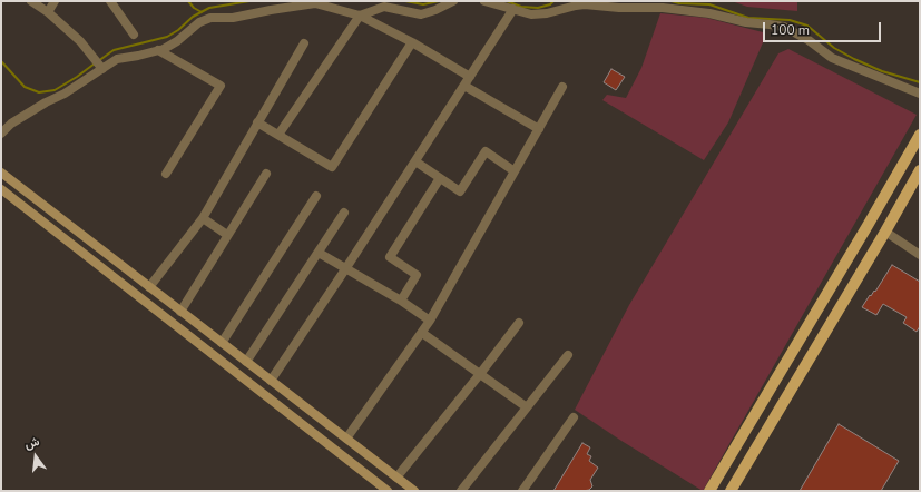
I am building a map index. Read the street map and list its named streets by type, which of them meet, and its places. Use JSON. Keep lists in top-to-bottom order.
{
  "scale_bar": "100 m",
  "north": "top"
}
